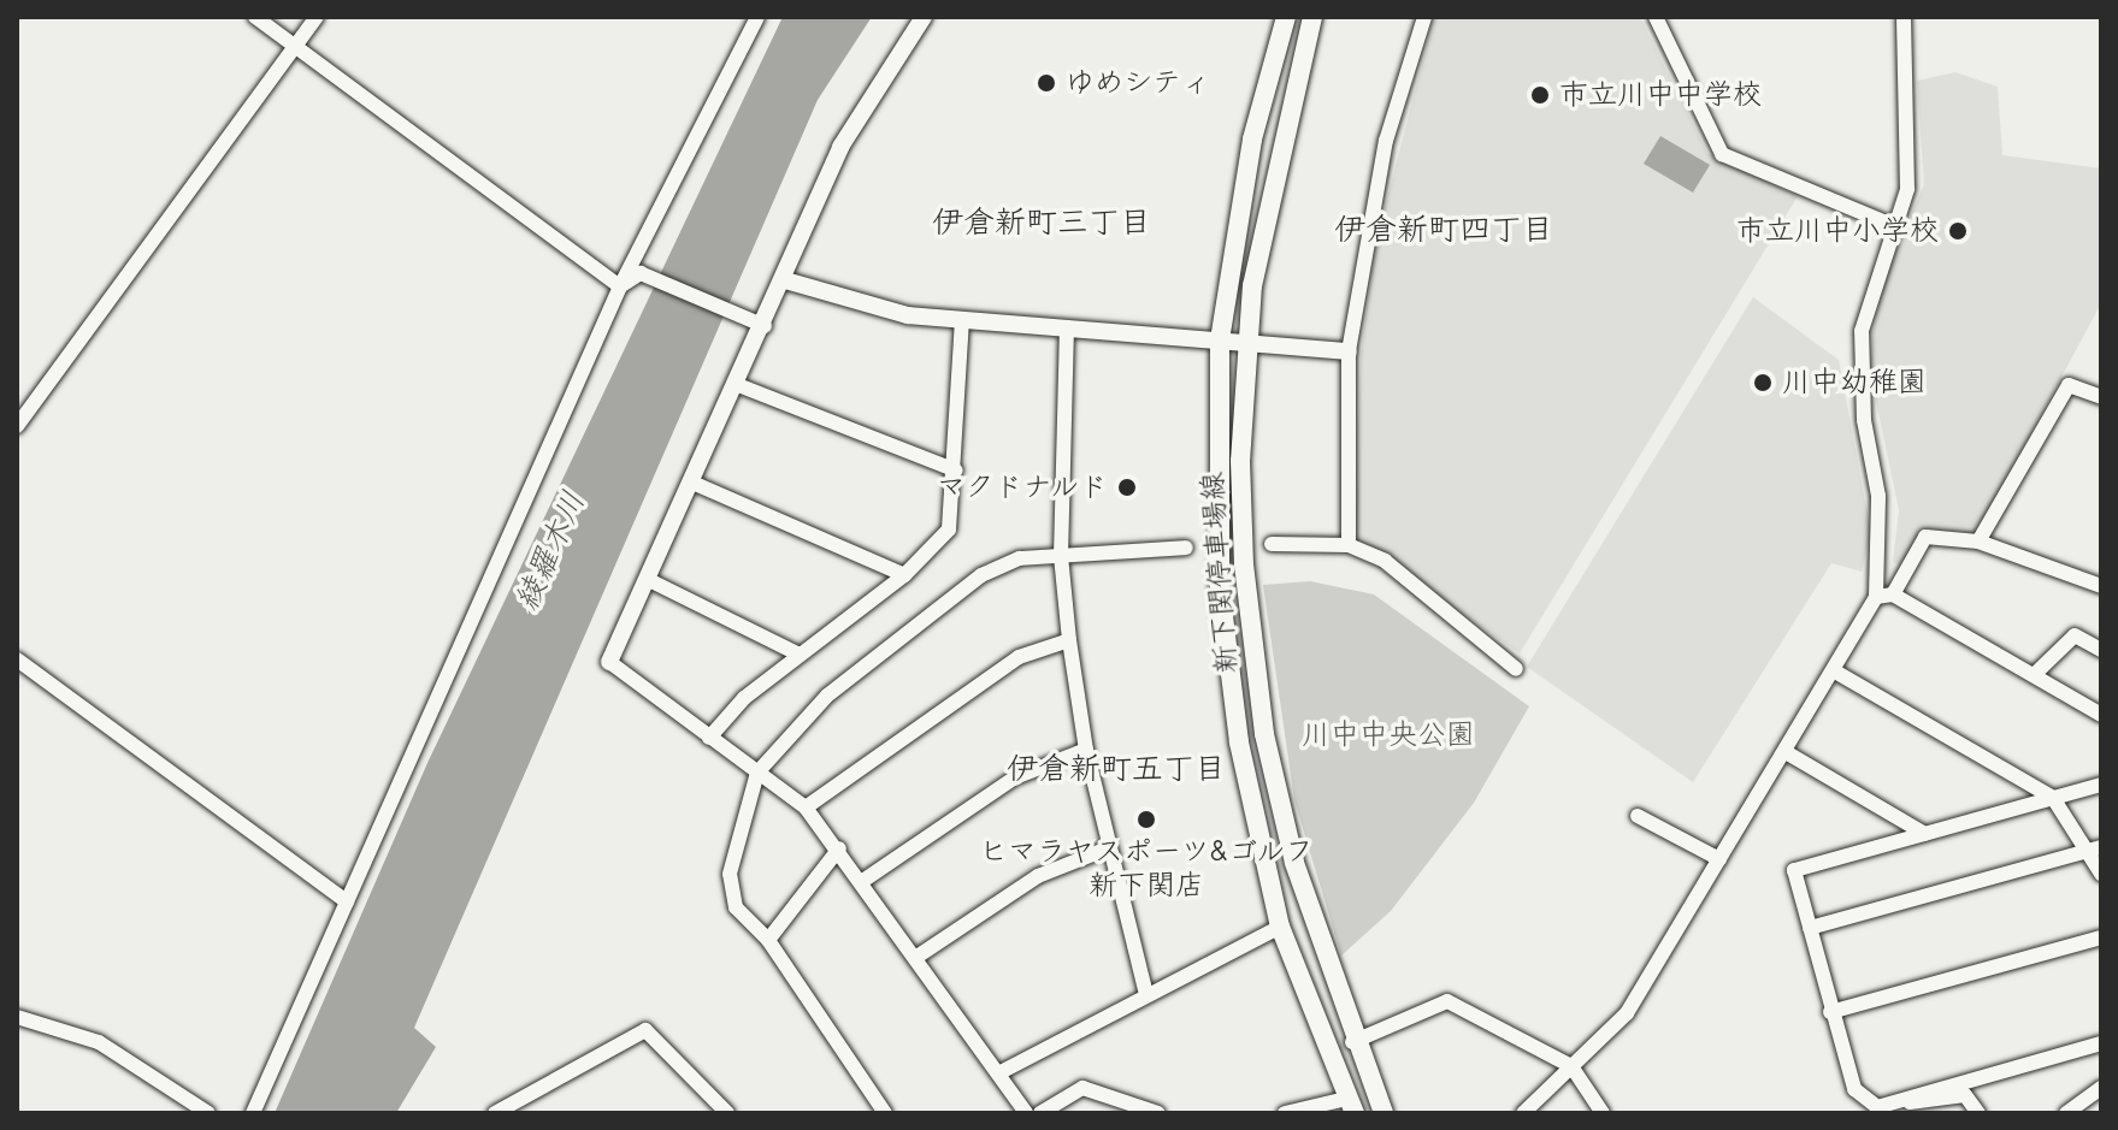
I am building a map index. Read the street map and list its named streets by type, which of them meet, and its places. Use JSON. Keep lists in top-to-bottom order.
{
  "streets": {
    "main road": ["新下関停車場線"]
  },
  "districts": ["伊倉新町三丁目", "伊倉新町四丁目", "伊倉新町五丁目"],
  "water": ["綾羅木川"],
  "parks": ["川中中央公園"],
  "places": [
    "ゆめシティ",
    "市立川中中学校",
    "市立川中小学校",
    "川中幼稚園",
    "マクドナルド",
    "ヒマラヤスポーツ&ゴルフ 新下関店"
  ]
}
